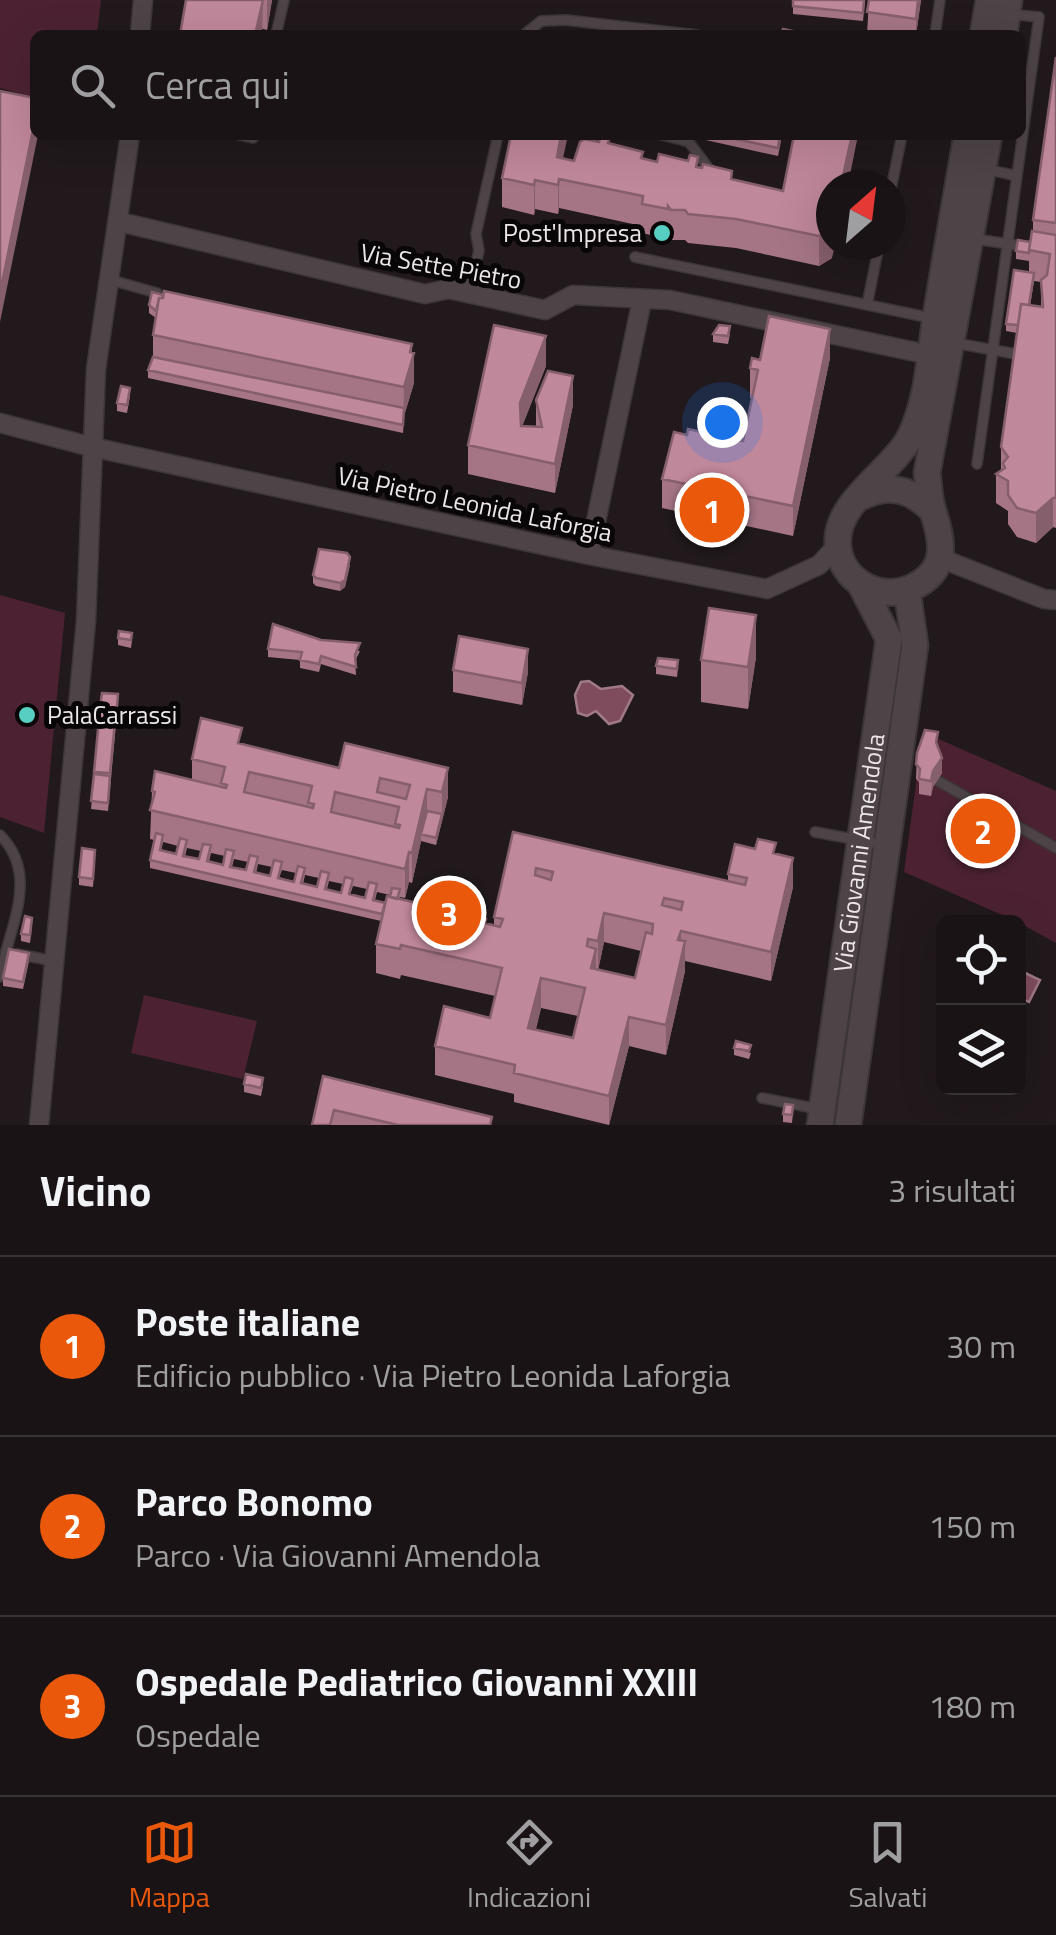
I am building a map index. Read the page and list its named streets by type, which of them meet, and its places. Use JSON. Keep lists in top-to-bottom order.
{
  "streets": {
    "main road": ["Via Giovanni Amendola"],
    "street": ["Via Sette Pietro", "Via Pietro Leonida Laforgia"]
  },
  "crossings": [
    ["Via Pietro Leonida Laforgia", "Via Giovanni Amendola"]
  ],
  "places": ["Post'Impresa", "PalaCarrassi"],
  "north": "top right",
  "page": {
    "search": "Cerca qui",
    "pins": ["1", "2", "3"],
    "heading": ["Vicino", "3 risultati"],
    "list": [
      {
        "mark": "1",
        "name": "Poste italiane",
        "note": "Edificio pubblico · Via Pietro Leonida Laforgia",
        "value": "30 m"
      },
      {
        "mark": "2",
        "name": "Parco Bonomo",
        "note": "Parco · Via Giovanni Amendola",
        "value": "150 m"
      },
      {
        "mark": "3",
        "name": "Ospedale Pediatrico Giovanni XXIII",
        "note": "Ospedale",
        "value": "180 m"
      }
    ],
    "nav": ["Mappa", "Indicazioni", "Salvati"]
  }
}
